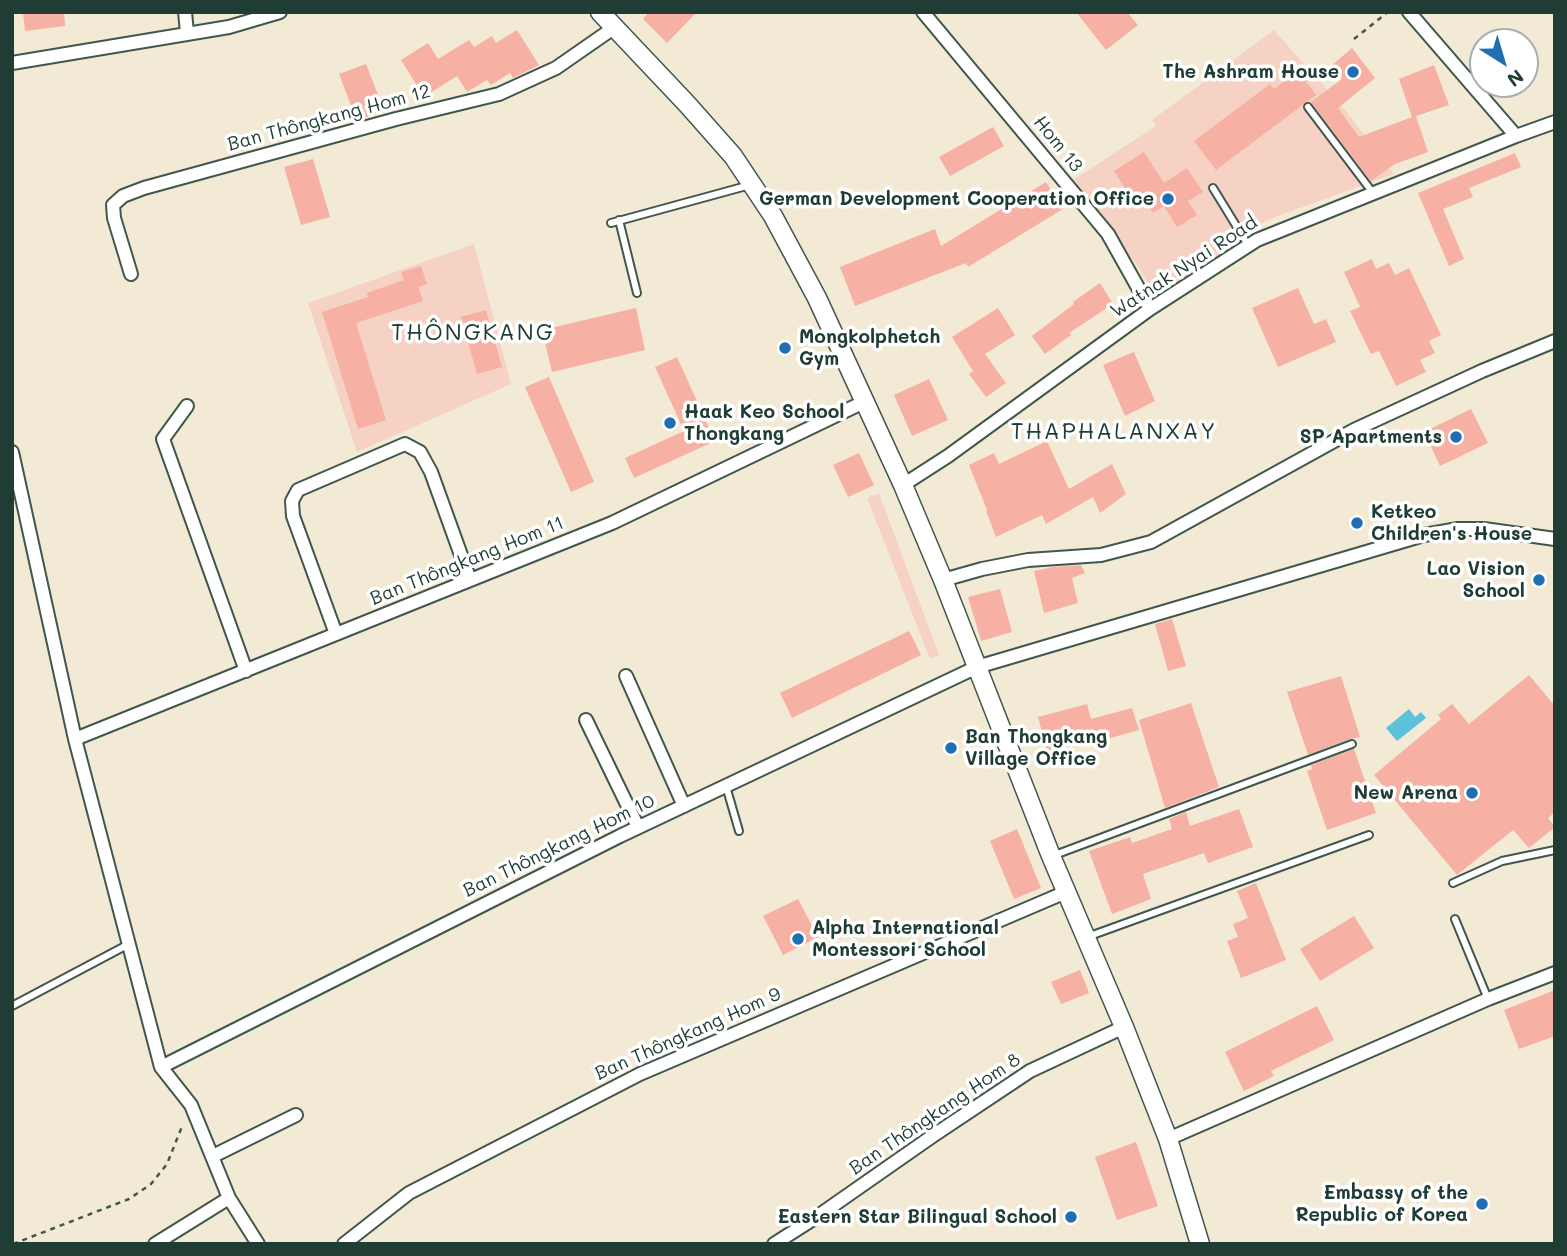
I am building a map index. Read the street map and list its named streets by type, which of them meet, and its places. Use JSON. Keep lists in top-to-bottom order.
{
  "streets": {
    "street": [
      "Ban Thôngkang Hom 12",
      "Hom 13",
      "Watnak Nyai Road",
      "Ban Thôngkang Hom 11",
      "Ban Thôngkang Hom 10",
      "Ban Thôngkang Hom 9",
      "Ban Thôngkang Hom 8"
    ]
  },
  "crossings": [
    ["Hom 13", "Watnak Nyai Road"]
  ],
  "districts": ["THÔNGKANG", "THAPHALANXAY"],
  "places": [
    "The Ashram House",
    "German Development Cooperation Office",
    "Mongkolphetch Gym",
    "Haak Keo School Thongkang",
    "SP Apartments",
    "Ketkeo Children's House",
    "Lao Vision School",
    "Ban Thongkang Village Office",
    "New Arena",
    "Alpha International Montessori School",
    "Embassy of the Republic of Korea",
    "Eastern Star Bilingual School"
  ],
  "north": "bottom right"
}
